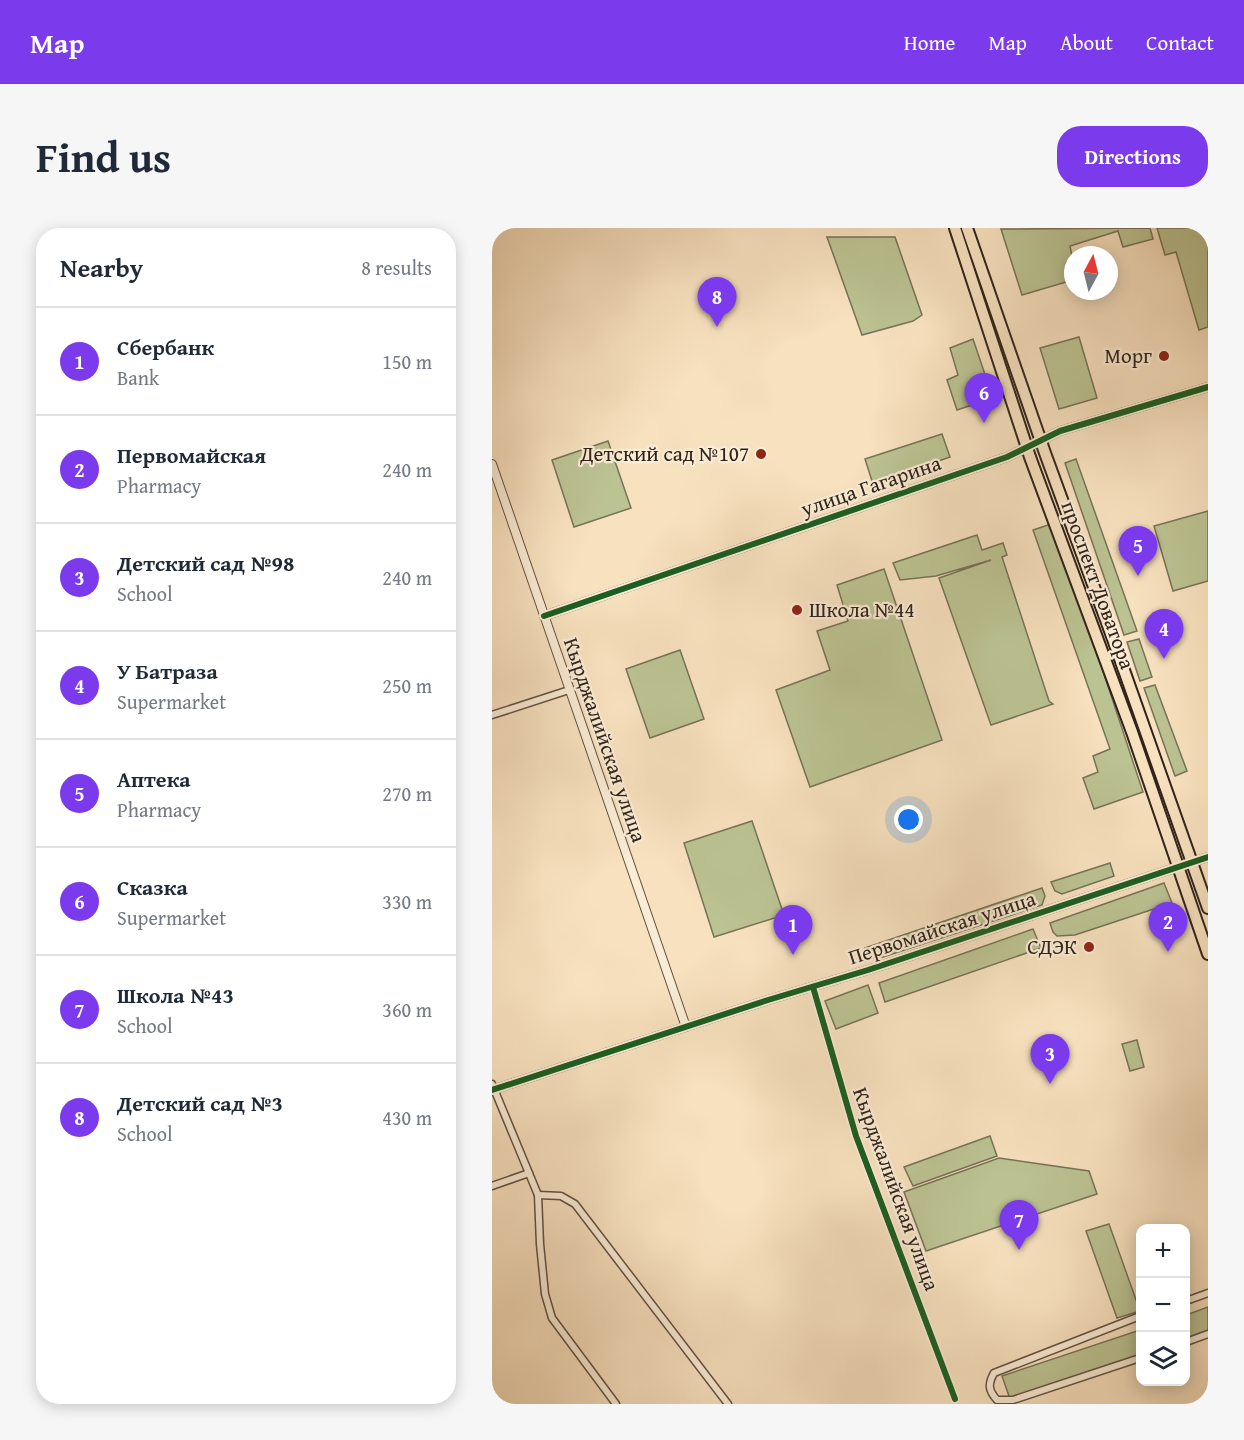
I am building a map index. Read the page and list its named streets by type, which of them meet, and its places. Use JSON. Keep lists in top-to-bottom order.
{
  "streets": {
    "main road": ["проспект Доватора"],
    "street": ["улица Гагарина", "Кырджалийская улица", "Первомайская улица"]
  },
  "crossings": [
    ["улица Гагарина", "проспект Доватора"],
    ["улица Гагарина", "Кырджалийская улица"],
    ["проспект Доватора", "Первомайская улица"],
    ["Кырджалийская улица", "Первомайская улица"]
  ],
  "places": [
    "Морг",
    "Детский сад №107",
    "Школа №44",
    "СДЭК"
  ],
  "north": "top",
  "page": {
    "header": "Map",
    "nav": [
      "Home",
      "Map",
      "About",
      "Contact"
    ],
    "title": "Find us",
    "buttons": "Directions",
    "heading": ["Nearby", "8 results"],
    "pins": [
      "8",
      "6",
      "5",
      "4",
      "2",
      "1",
      "3",
      "7"
    ],
    "list": [
      {
        "mark": "1",
        "name": "Сбербанк",
        "note": "Bank",
        "value": "150 m"
      },
      {
        "mark": "2",
        "name": "Первомайская",
        "note": "Pharmacy",
        "value": "240 m"
      },
      {
        "mark": "3",
        "name": "Детский сад №98",
        "note": "School",
        "value": "240 m"
      },
      {
        "mark": "4",
        "name": "У Батраза",
        "note": "Supermarket",
        "value": "250 m"
      },
      {
        "mark": "5",
        "name": "Аптека",
        "note": "Pharmacy",
        "value": "270 m"
      },
      {
        "mark": "6",
        "name": "Сказка",
        "note": "Supermarket",
        "value": "330 m"
      },
      {
        "mark": "7",
        "name": "Школа №43",
        "note": "School",
        "value": "360 m"
      },
      {
        "mark": "8",
        "name": "Детский сад №3",
        "note": "School",
        "value": "430 m"
      }
    ],
    "map_buttons": ["+", "−"]
  }
}
